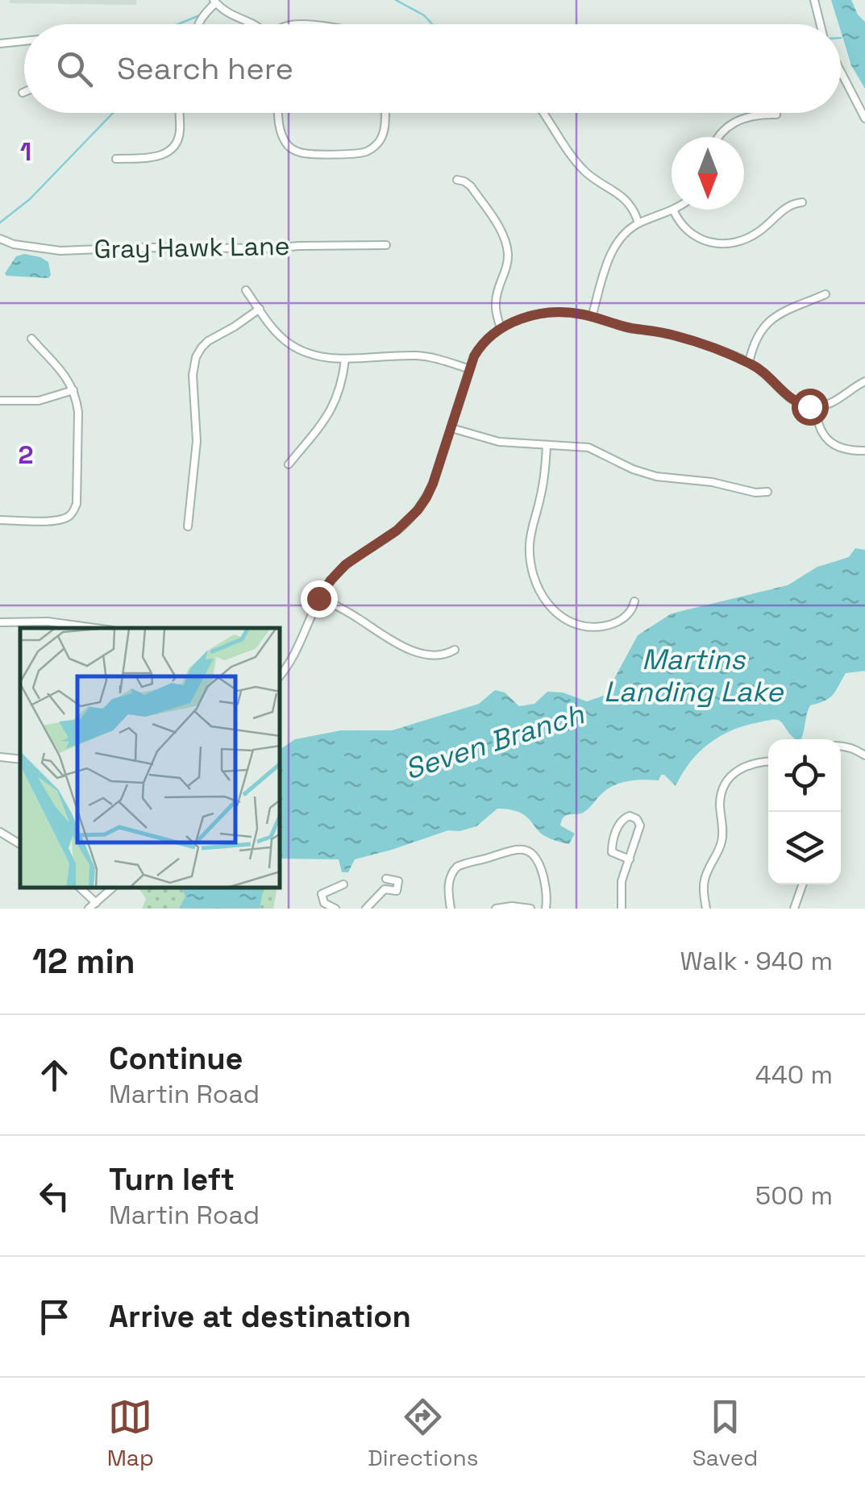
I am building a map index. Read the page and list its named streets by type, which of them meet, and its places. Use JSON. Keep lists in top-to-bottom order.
{
  "streets": {
    "street": ["Gray Hawk Lane"]
  },
  "water": ["Martins Landing Lake", "Seven Branch"],
  "north": "bottom",
  "page": {
    "search": "Search here",
    "heading": ["12 min", "Walk · 940 m"],
    "list": [
      ["Continue", "Martin Road", "440 m"],
      ["Turn left", "Martin Road", "500 m"],
      "Arrive at destination"
    ],
    "nav": ["Map", "Directions", "Saved"]
  },
  "grid": {
    "rows": ["1", "2"]
  }
}
